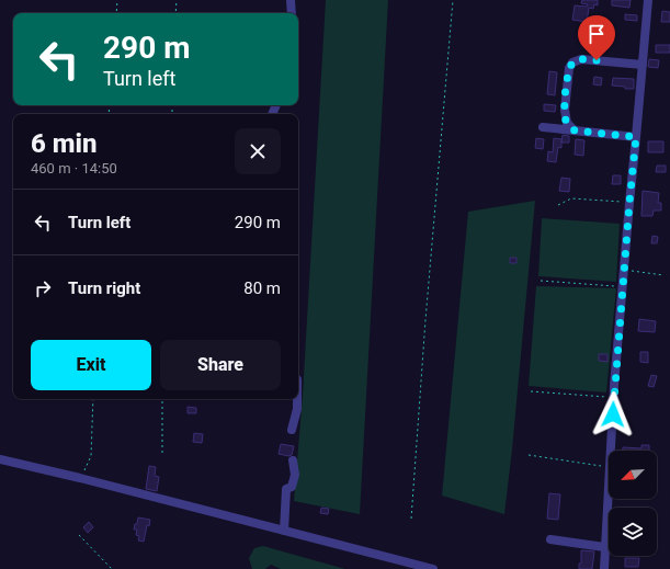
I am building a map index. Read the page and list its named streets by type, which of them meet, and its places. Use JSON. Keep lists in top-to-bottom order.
{
  "north": "bottom left",
  "page": {
    "turn": ["290 m", "Turn left"],
    "heading": ["6 min", "460 m · 14:50"],
    "list": [
      {
        "name": "Turn left",
        "value": "290 m"
      },
      {
        "name": "Turn right",
        "value": "80 m"
      }
    ],
    "buttons": ["Exit", "Share"]
  }
}
